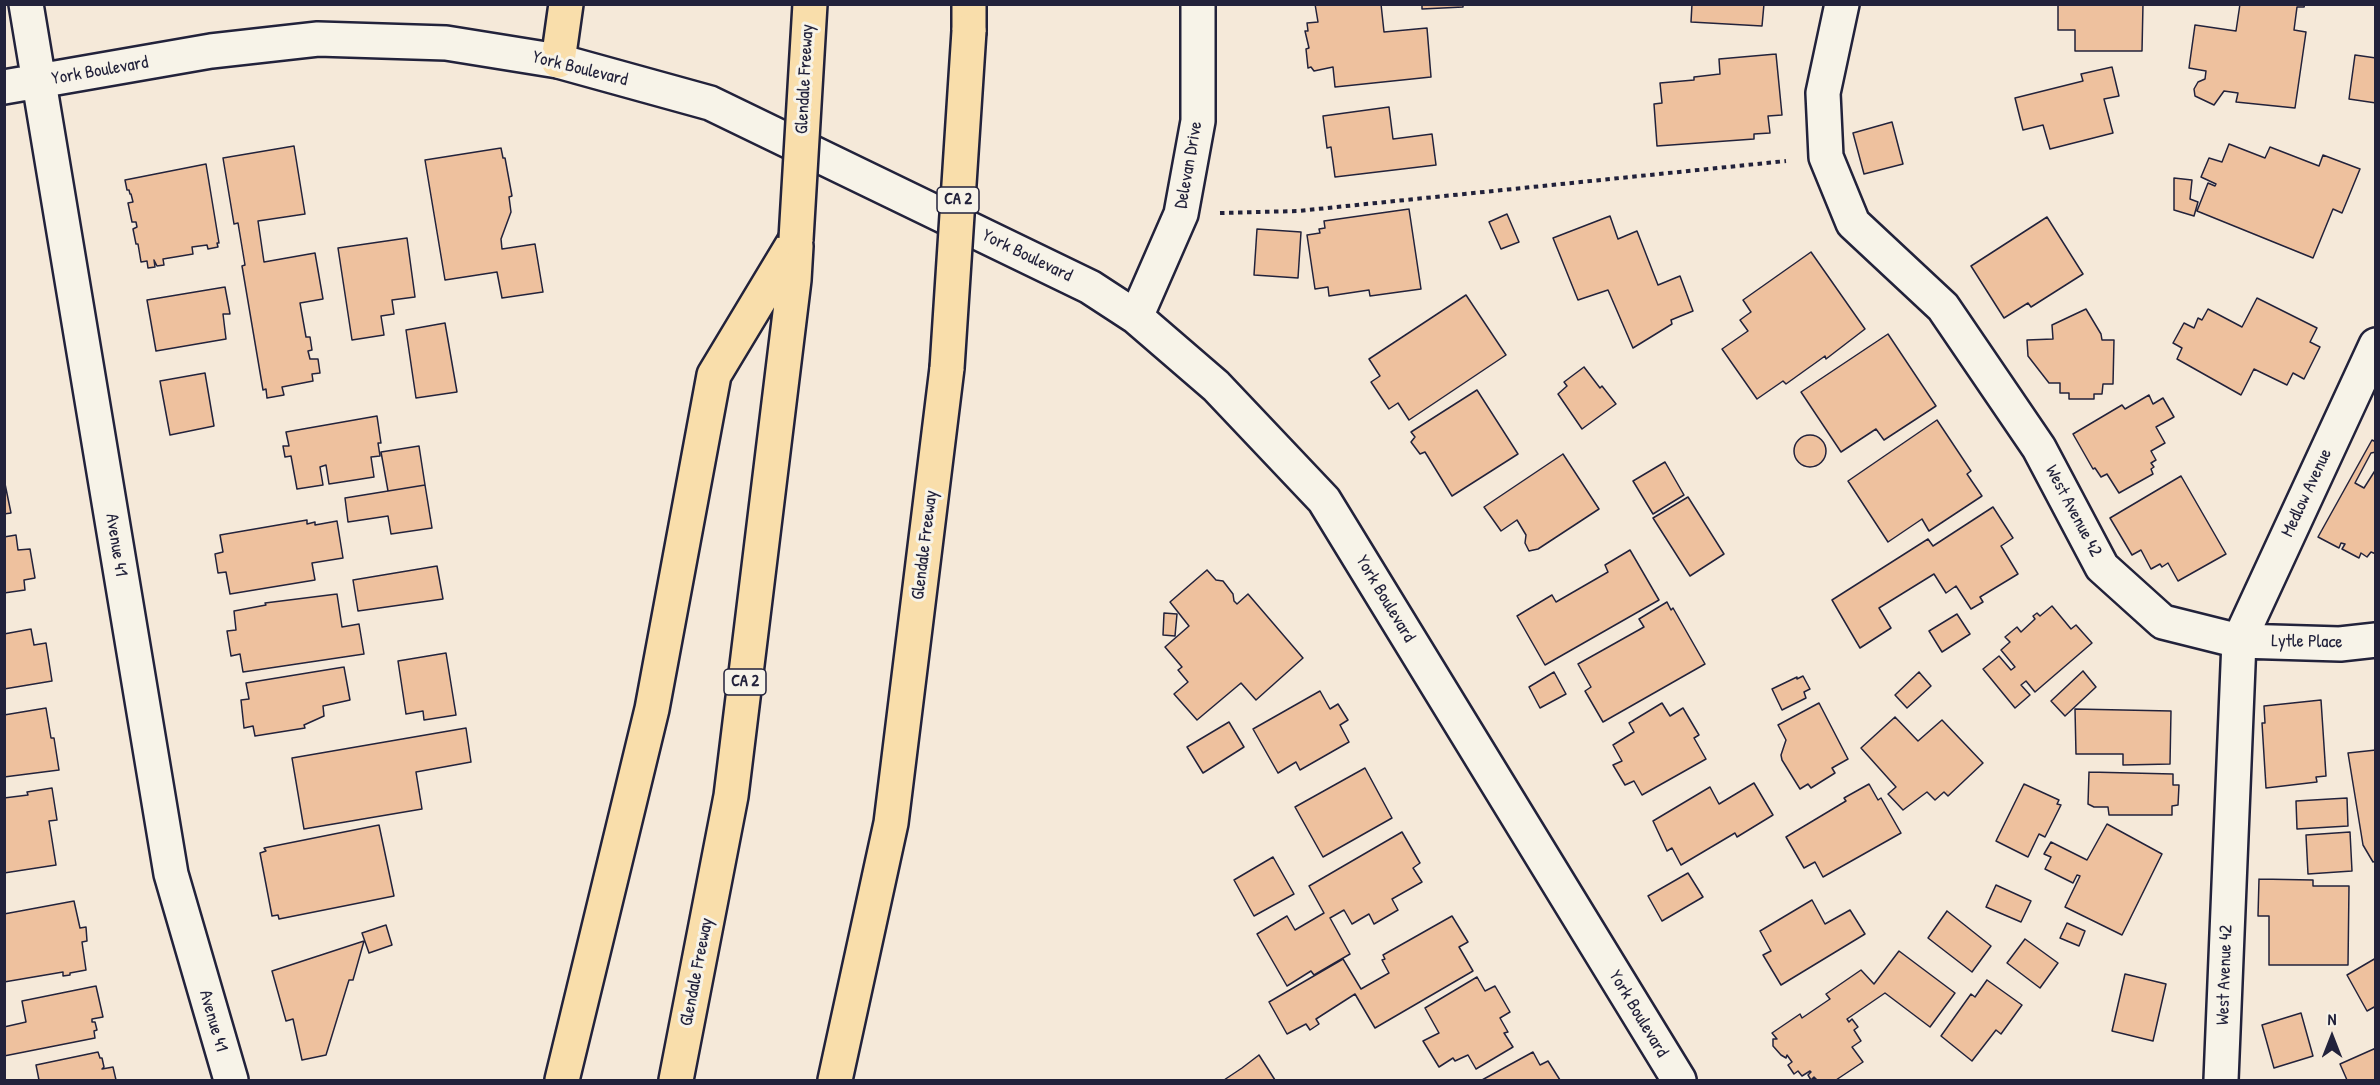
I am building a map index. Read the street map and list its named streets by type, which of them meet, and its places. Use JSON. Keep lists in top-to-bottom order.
{
  "streets": {
    "highway": ["Glendale Freeway", "CA 2"],
    "street": [
      "York Boulevard",
      "Delevan Drive",
      "Medlow Avenue",
      "West Avenue 42",
      "Avenue 41",
      "Lytle Place"
    ]
  },
  "crossings": [
    ["York Boulevard", "Delevan Drive"],
    ["York Boulevard", "Avenue 41"],
    ["Medlow Avenue", "West Avenue 42"],
    ["Medlow Avenue", "Lytle Place"],
    ["West Avenue 42", "Lytle Place"]
  ],
  "north": "top"
}
